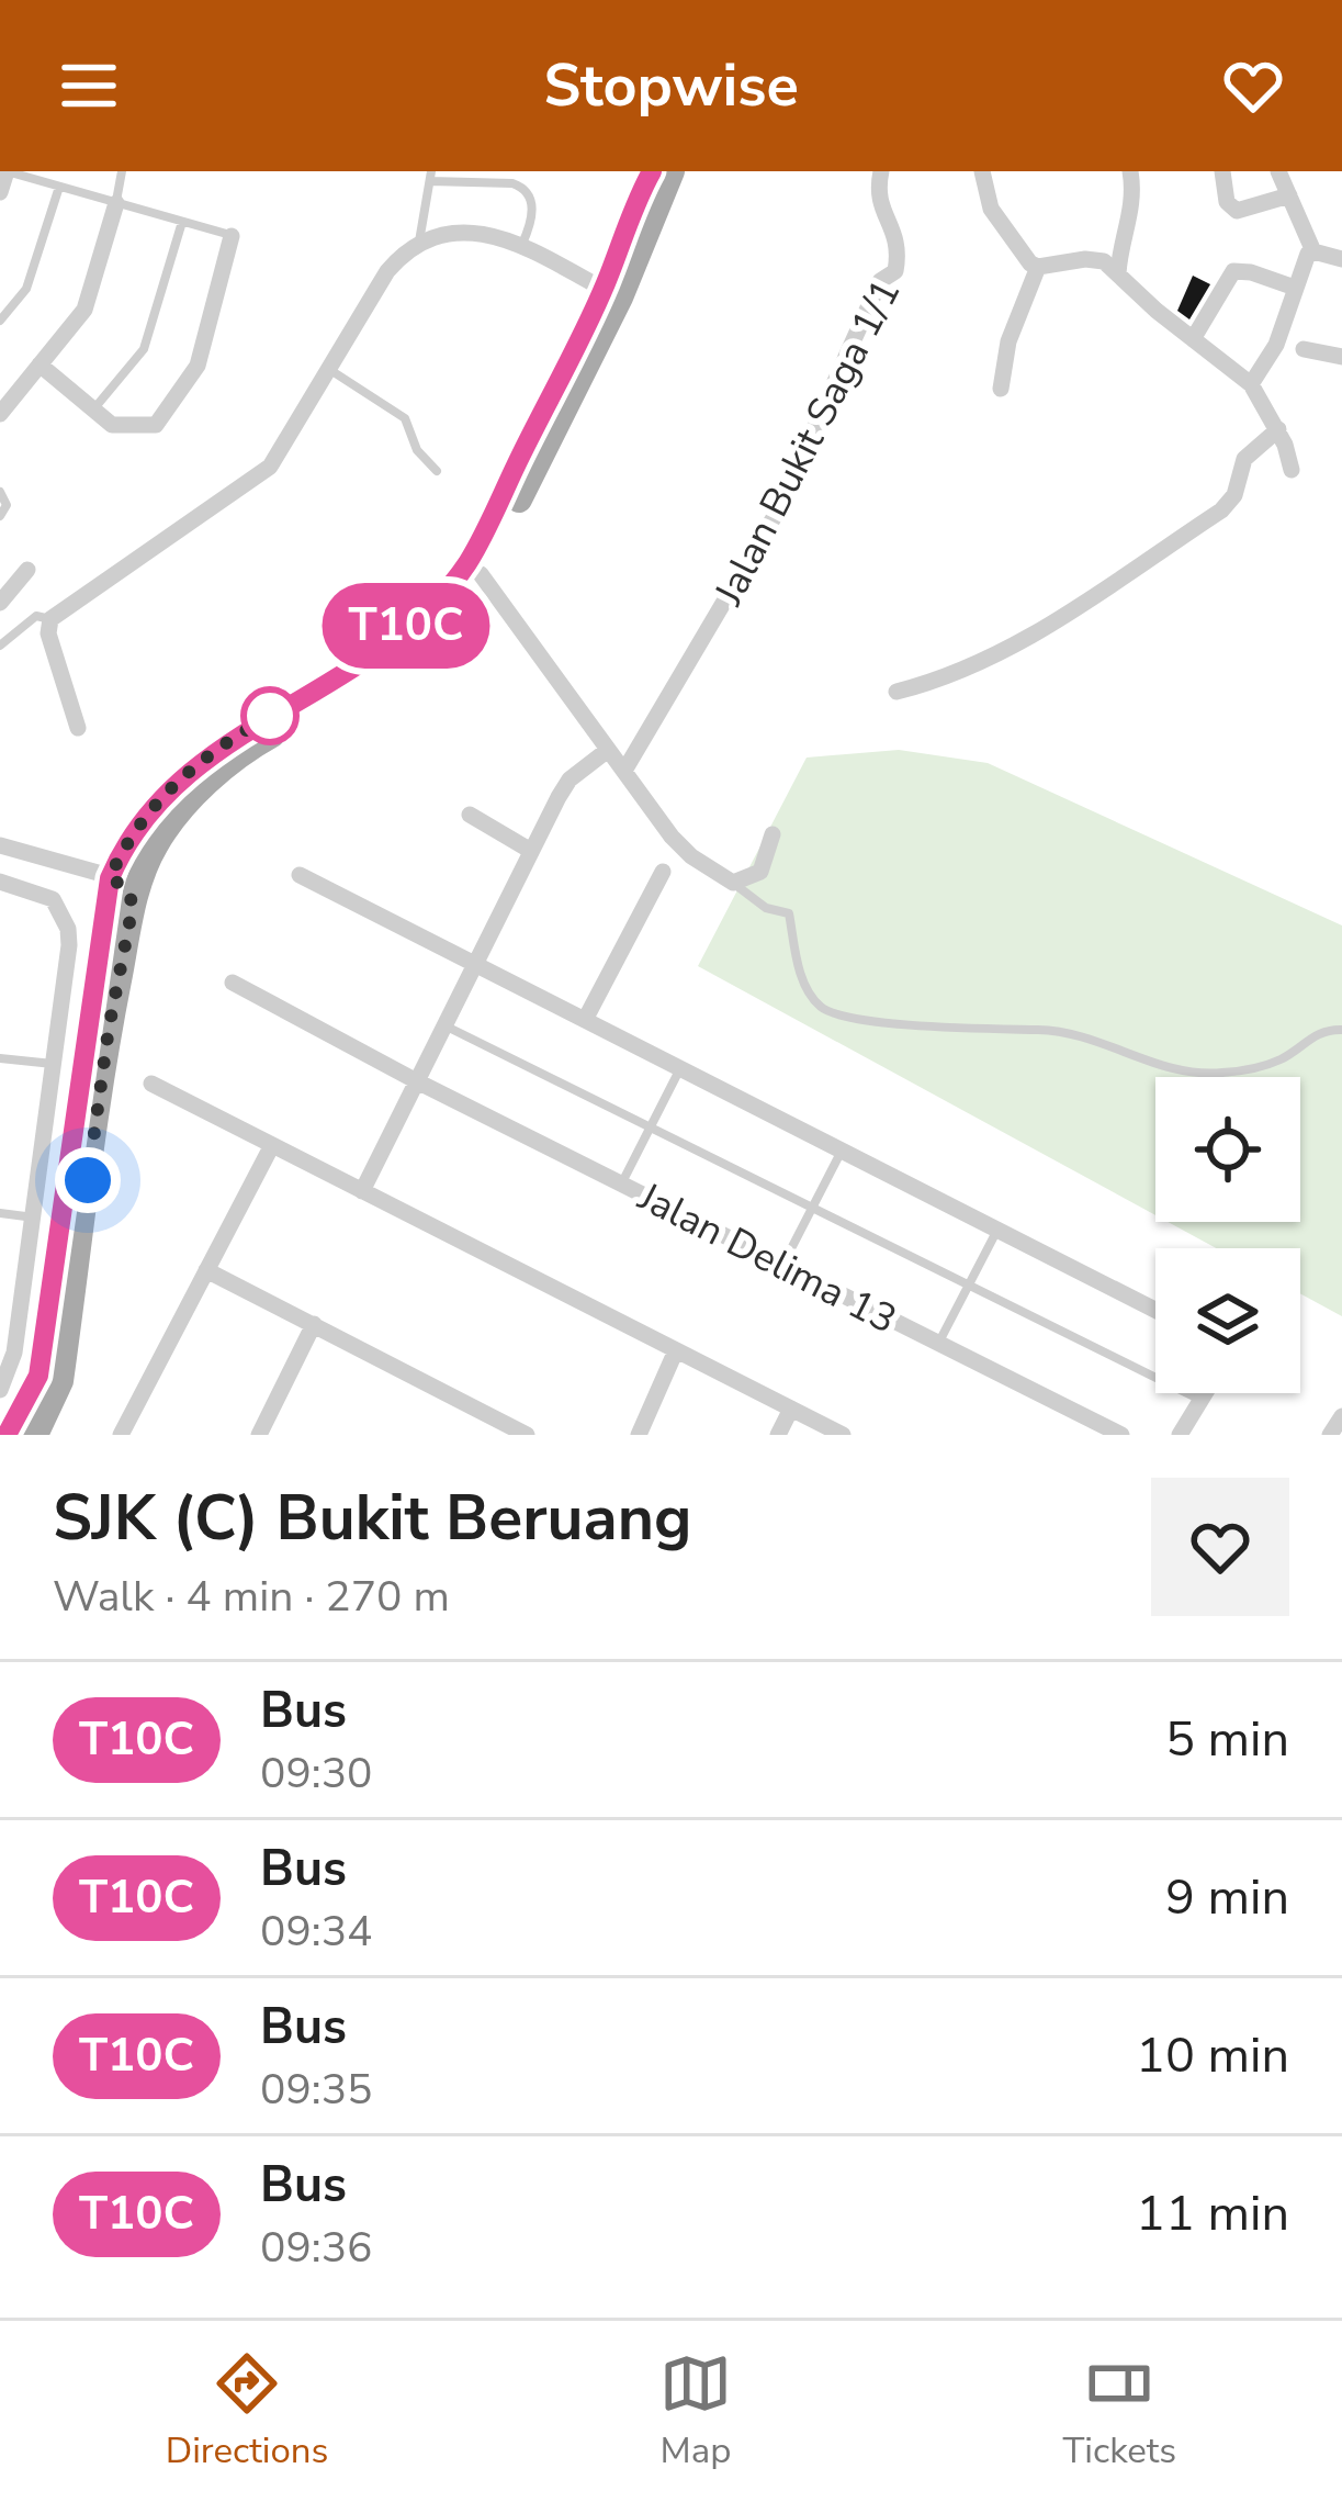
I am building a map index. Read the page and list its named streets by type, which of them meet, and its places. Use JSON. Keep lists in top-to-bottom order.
{
  "streets": {
    "street": ["Jalan Bukit Saga 1/1", "Jalan Delima 13"]
  },
  "lines": ["bus line T10C"],
  "page": {
    "header": "Stopwise",
    "on_map": "T10C",
    "heading": ["SJK (C) Bukit Beruang", "Walk · 4 min · 270 m"],
    "list": [
      {
        "mark": "T10C",
        "name": "Bus",
        "note": "09:30",
        "value": "5 min"
      },
      {
        "mark": "T10C",
        "name": "Bus",
        "note": "09:34",
        "value": "9 min"
      },
      {
        "mark": "T10C",
        "name": "Bus",
        "note": "09:35",
        "value": "10 min"
      },
      {
        "mark": "T10C",
        "name": "Bus",
        "note": "09:36",
        "value": "11 min"
      }
    ],
    "tabs": ["Directions", "Map", "Tickets"]
  }
}
